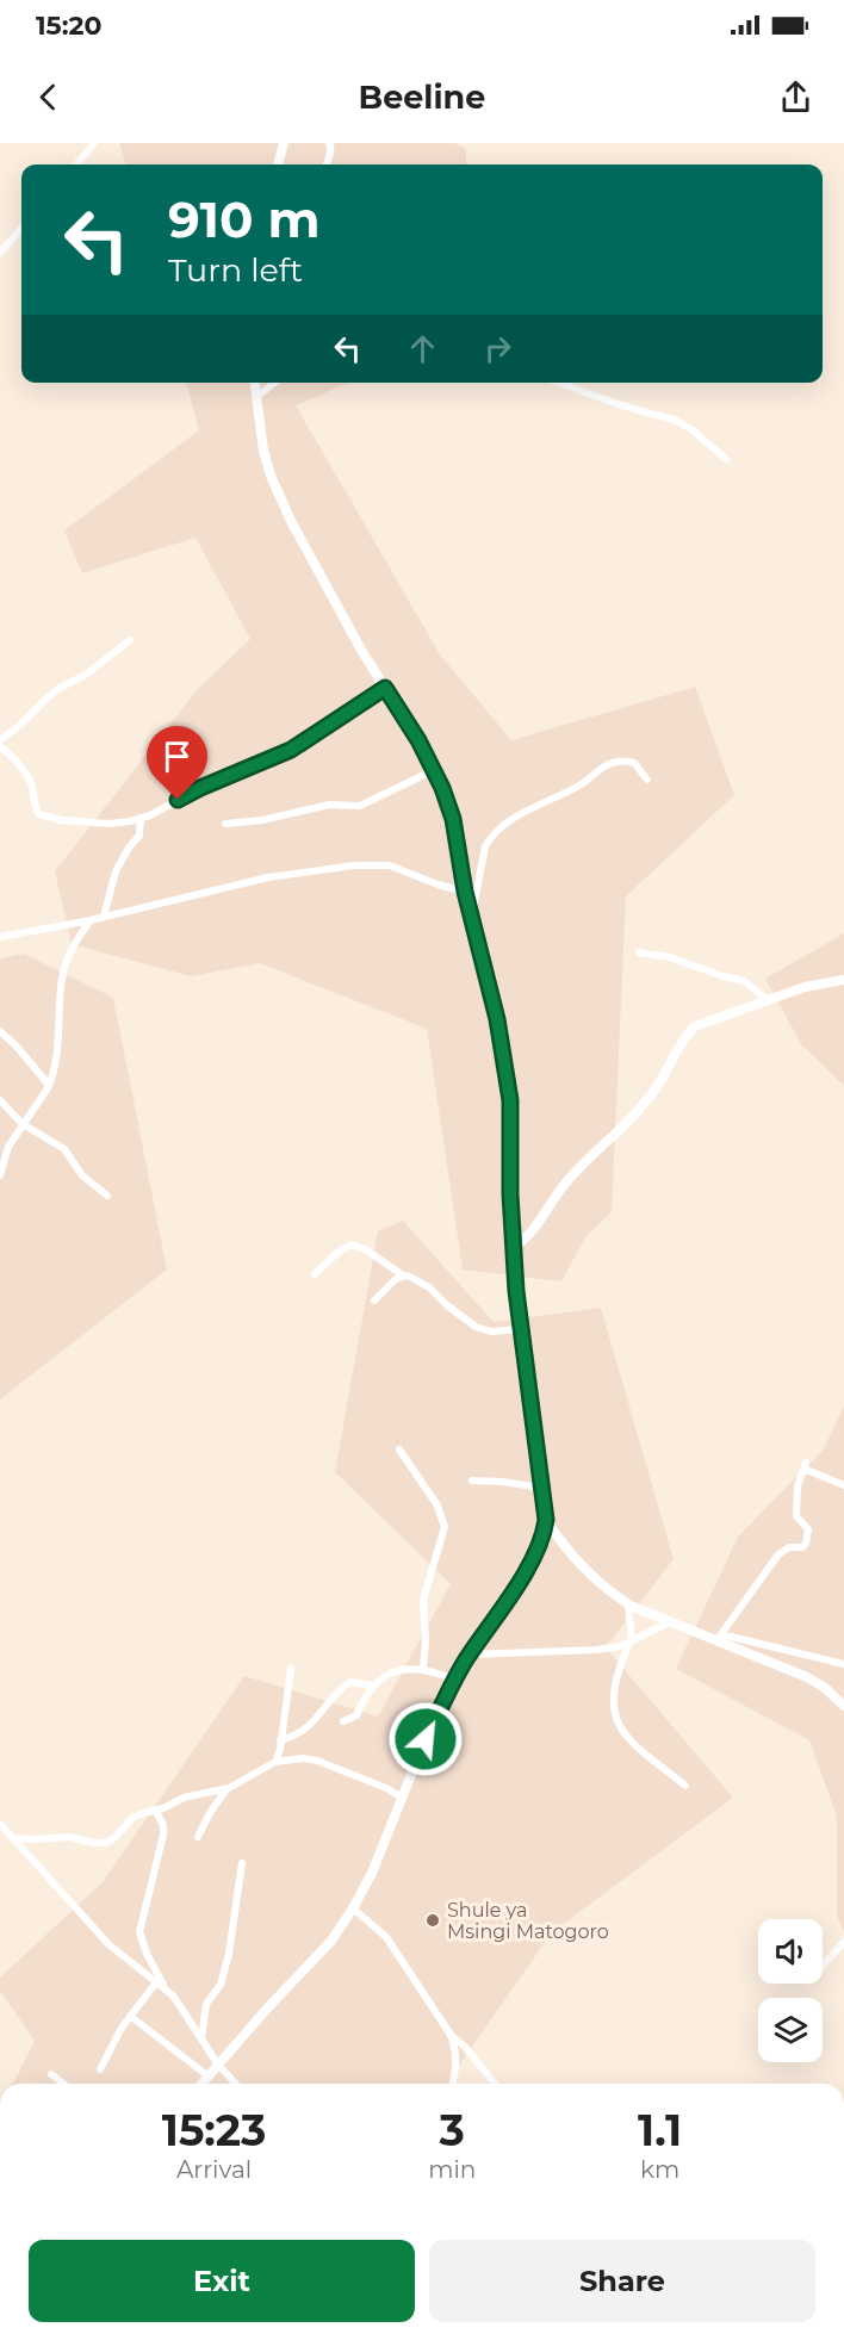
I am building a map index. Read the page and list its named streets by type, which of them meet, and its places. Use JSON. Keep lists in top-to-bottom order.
{
  "places": ["Shule ya Msingi Matogoro"],
  "page": {
    "status": "15:20",
    "header": "Beeline",
    "turn": ["910 m", "Turn left"],
    "eta": [
      "15:23",
      "Arrival",
      "3",
      "min",
      "1.1",
      "km"
    ],
    "buttons": ["Exit", "Share"]
  }
}
